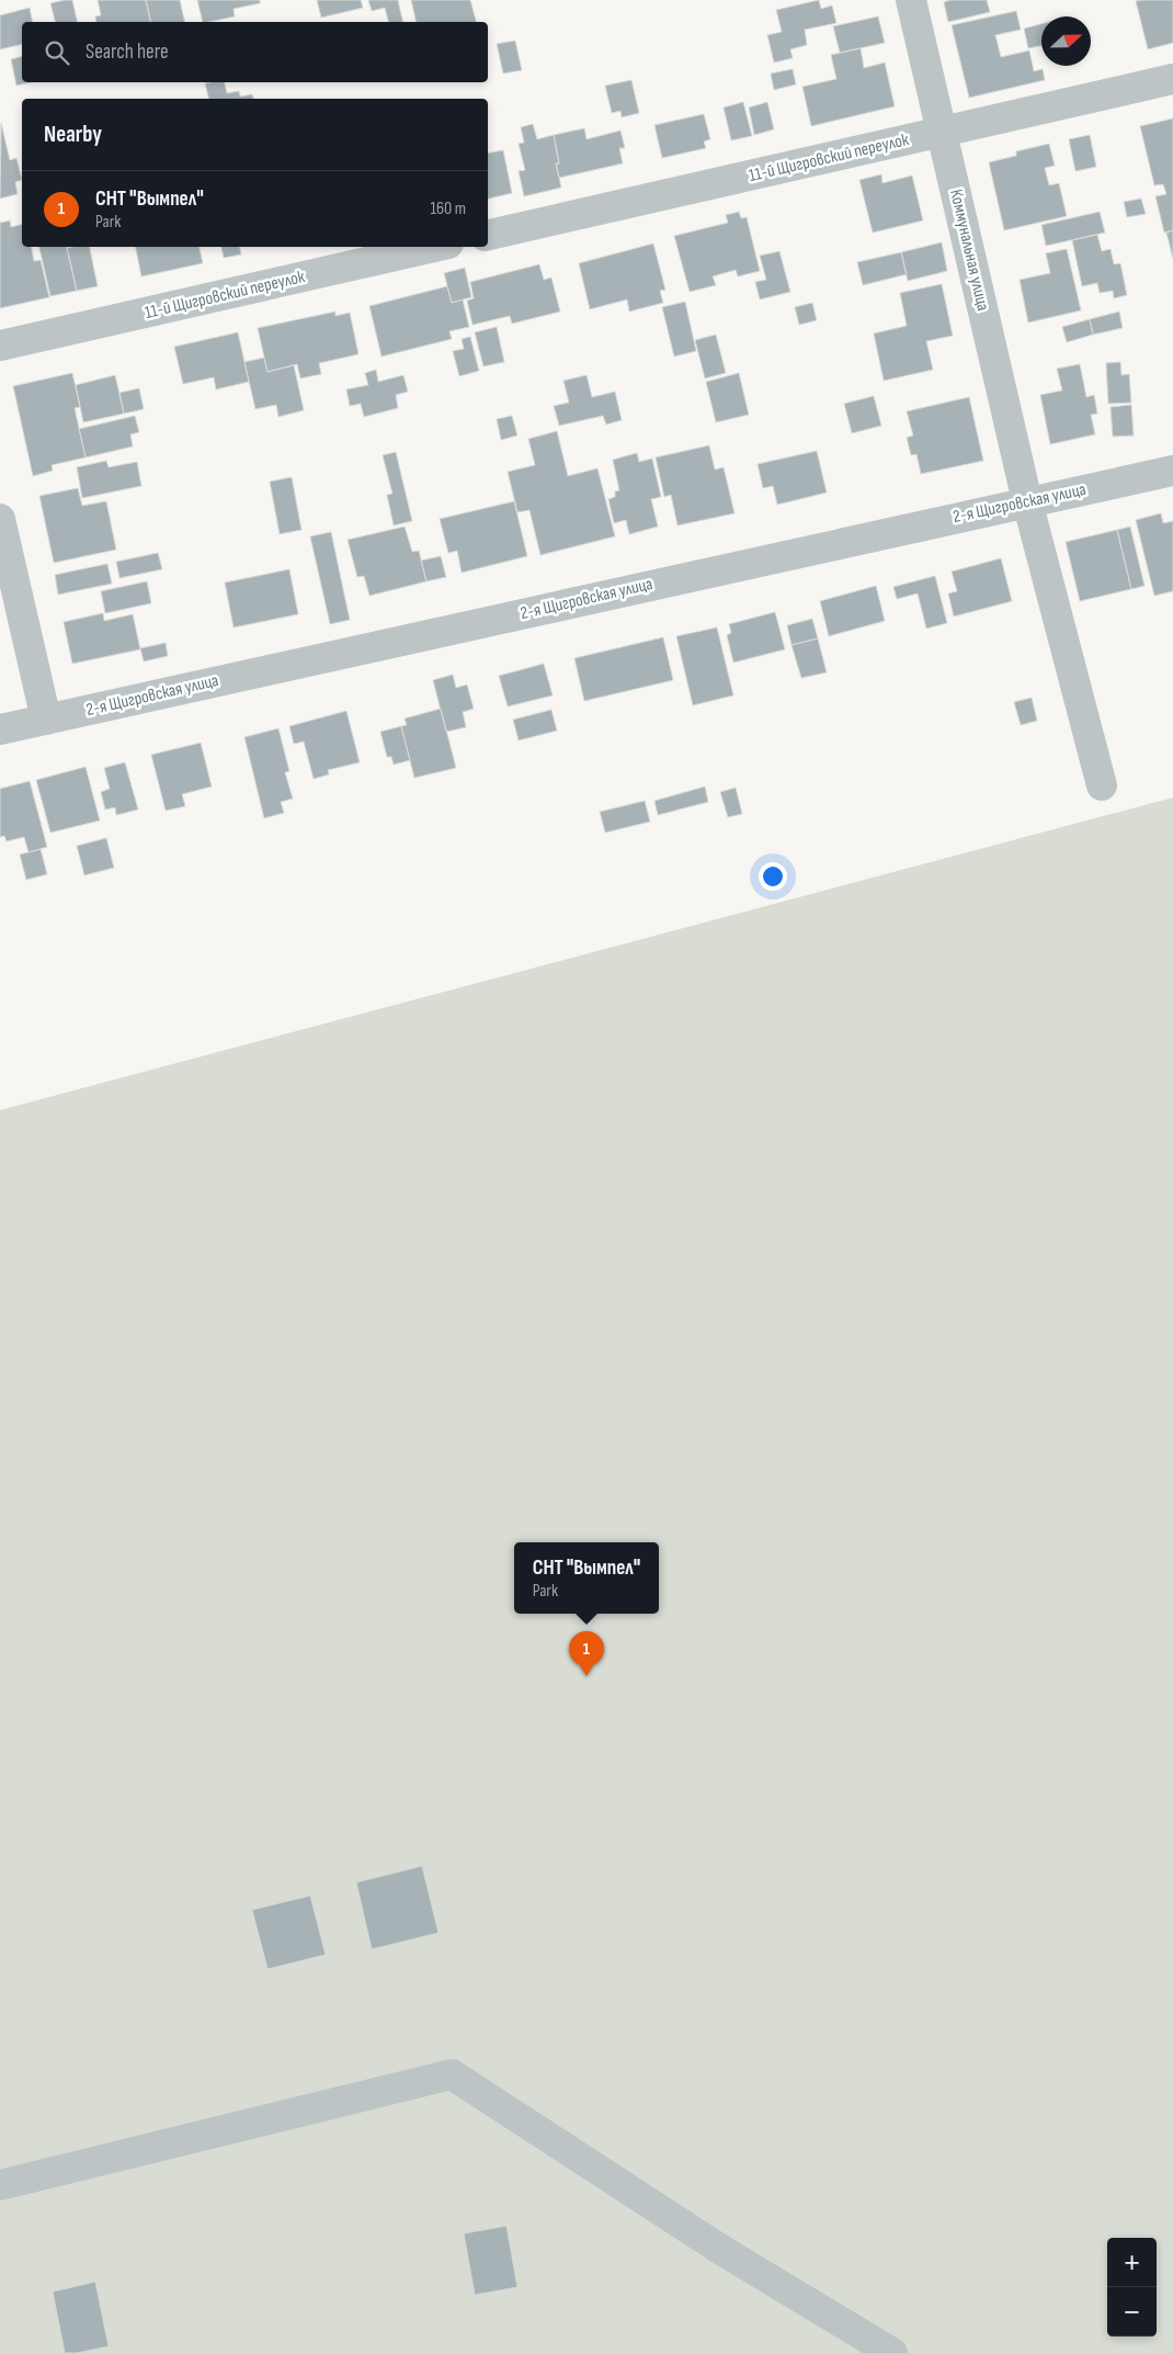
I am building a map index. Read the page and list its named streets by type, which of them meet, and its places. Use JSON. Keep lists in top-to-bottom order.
{
  "streets": {
    "street": ["11-й Щигровский переулок", "Коммунальная улица", "2-я Щигровская улица"]
  },
  "crossings": [
    ["11-й Щигровский переулок", "Коммунальная улица"],
    ["Коммунальная улица", "2-я Щигровская улица"]
  ],
  "north": "right",
  "page": {
    "search": "Search here",
    "heading": "Nearby",
    "list": [
      {
        "mark": "1",
        "name": "СНТ \"Вымпел\"",
        "note": "Park",
        "value": "160 m"
      }
    ],
    "popup": ["СНТ \"Вымпел\"", "Park"],
    "pins": "1",
    "map_buttons": ["+", "−"]
  }
}
